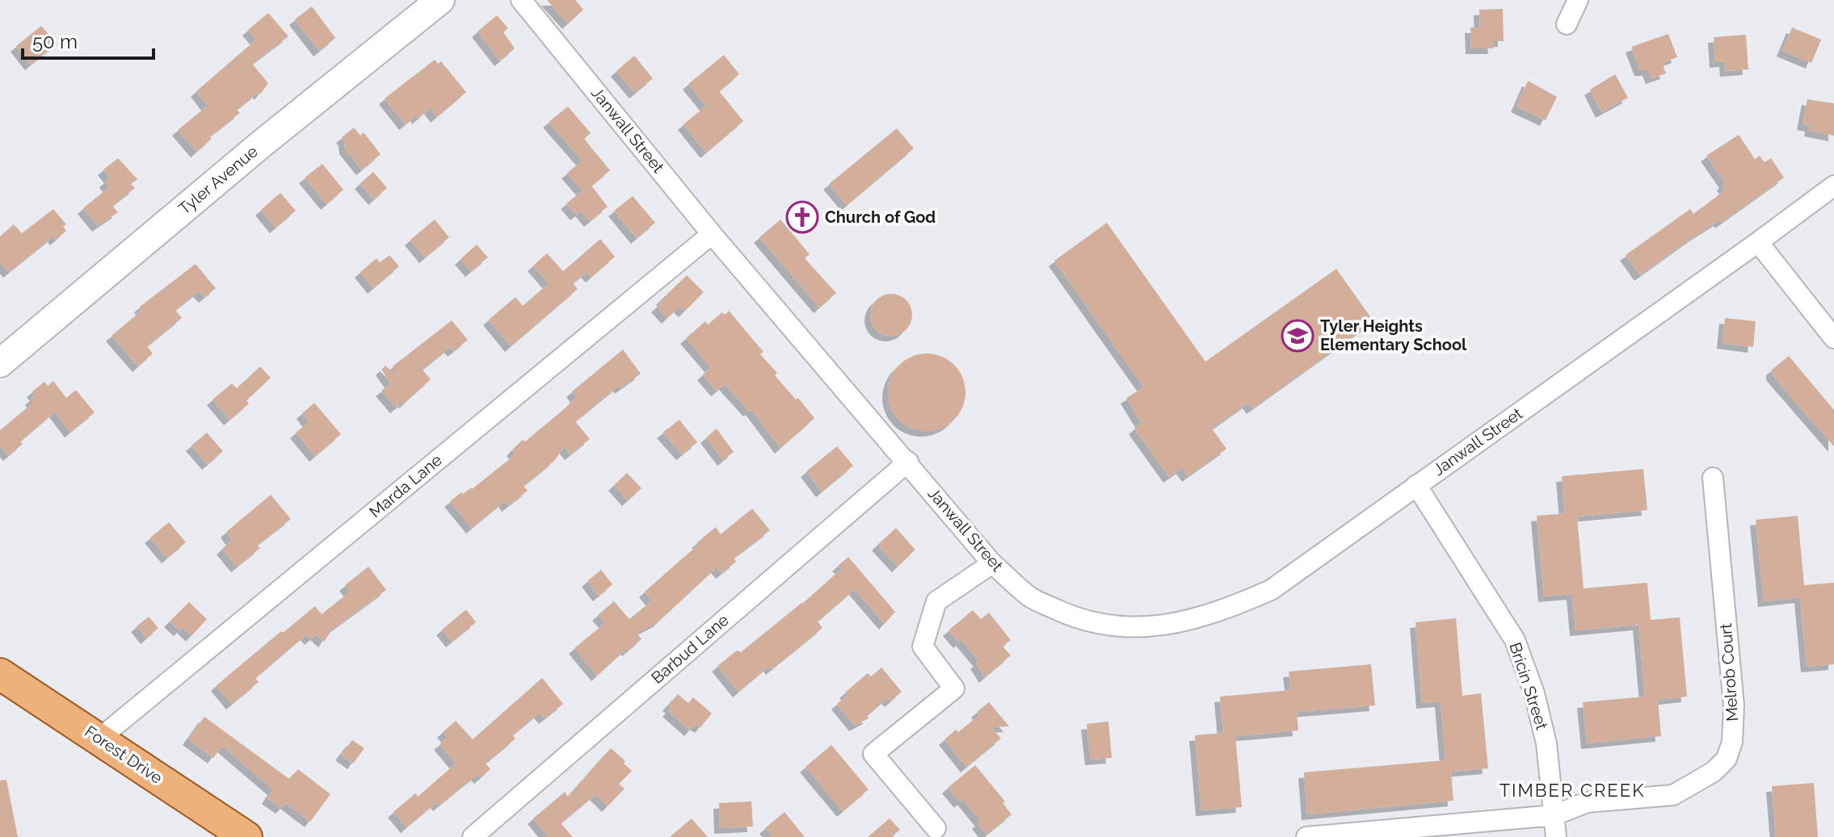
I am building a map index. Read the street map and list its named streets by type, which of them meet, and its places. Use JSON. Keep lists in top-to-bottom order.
{
  "streets": {
    "main road": ["Forest Drive"],
    "street": [
      "Janwall Street",
      "Tyler Avenue",
      "Marda Lane",
      "Barbud Lane",
      "Melrob Court",
      "Bricin Street"
    ]
  },
  "crossings": [
    ["Janwall Street", "Marda Lane"],
    ["Janwall Street", "Barbud Lane"],
    ["Janwall Street", "Bricin Street"],
    ["Marda Lane", "Forest Drive"],
    ["Melrob Court", "Bricin Street"]
  ],
  "districts": ["TIMBER CREEK"],
  "places": {
    "church": ["Church of God"],
    "school or university": ["Tyler Heights Elementary School"]
  },
  "scale_bar": "50 m"
}
